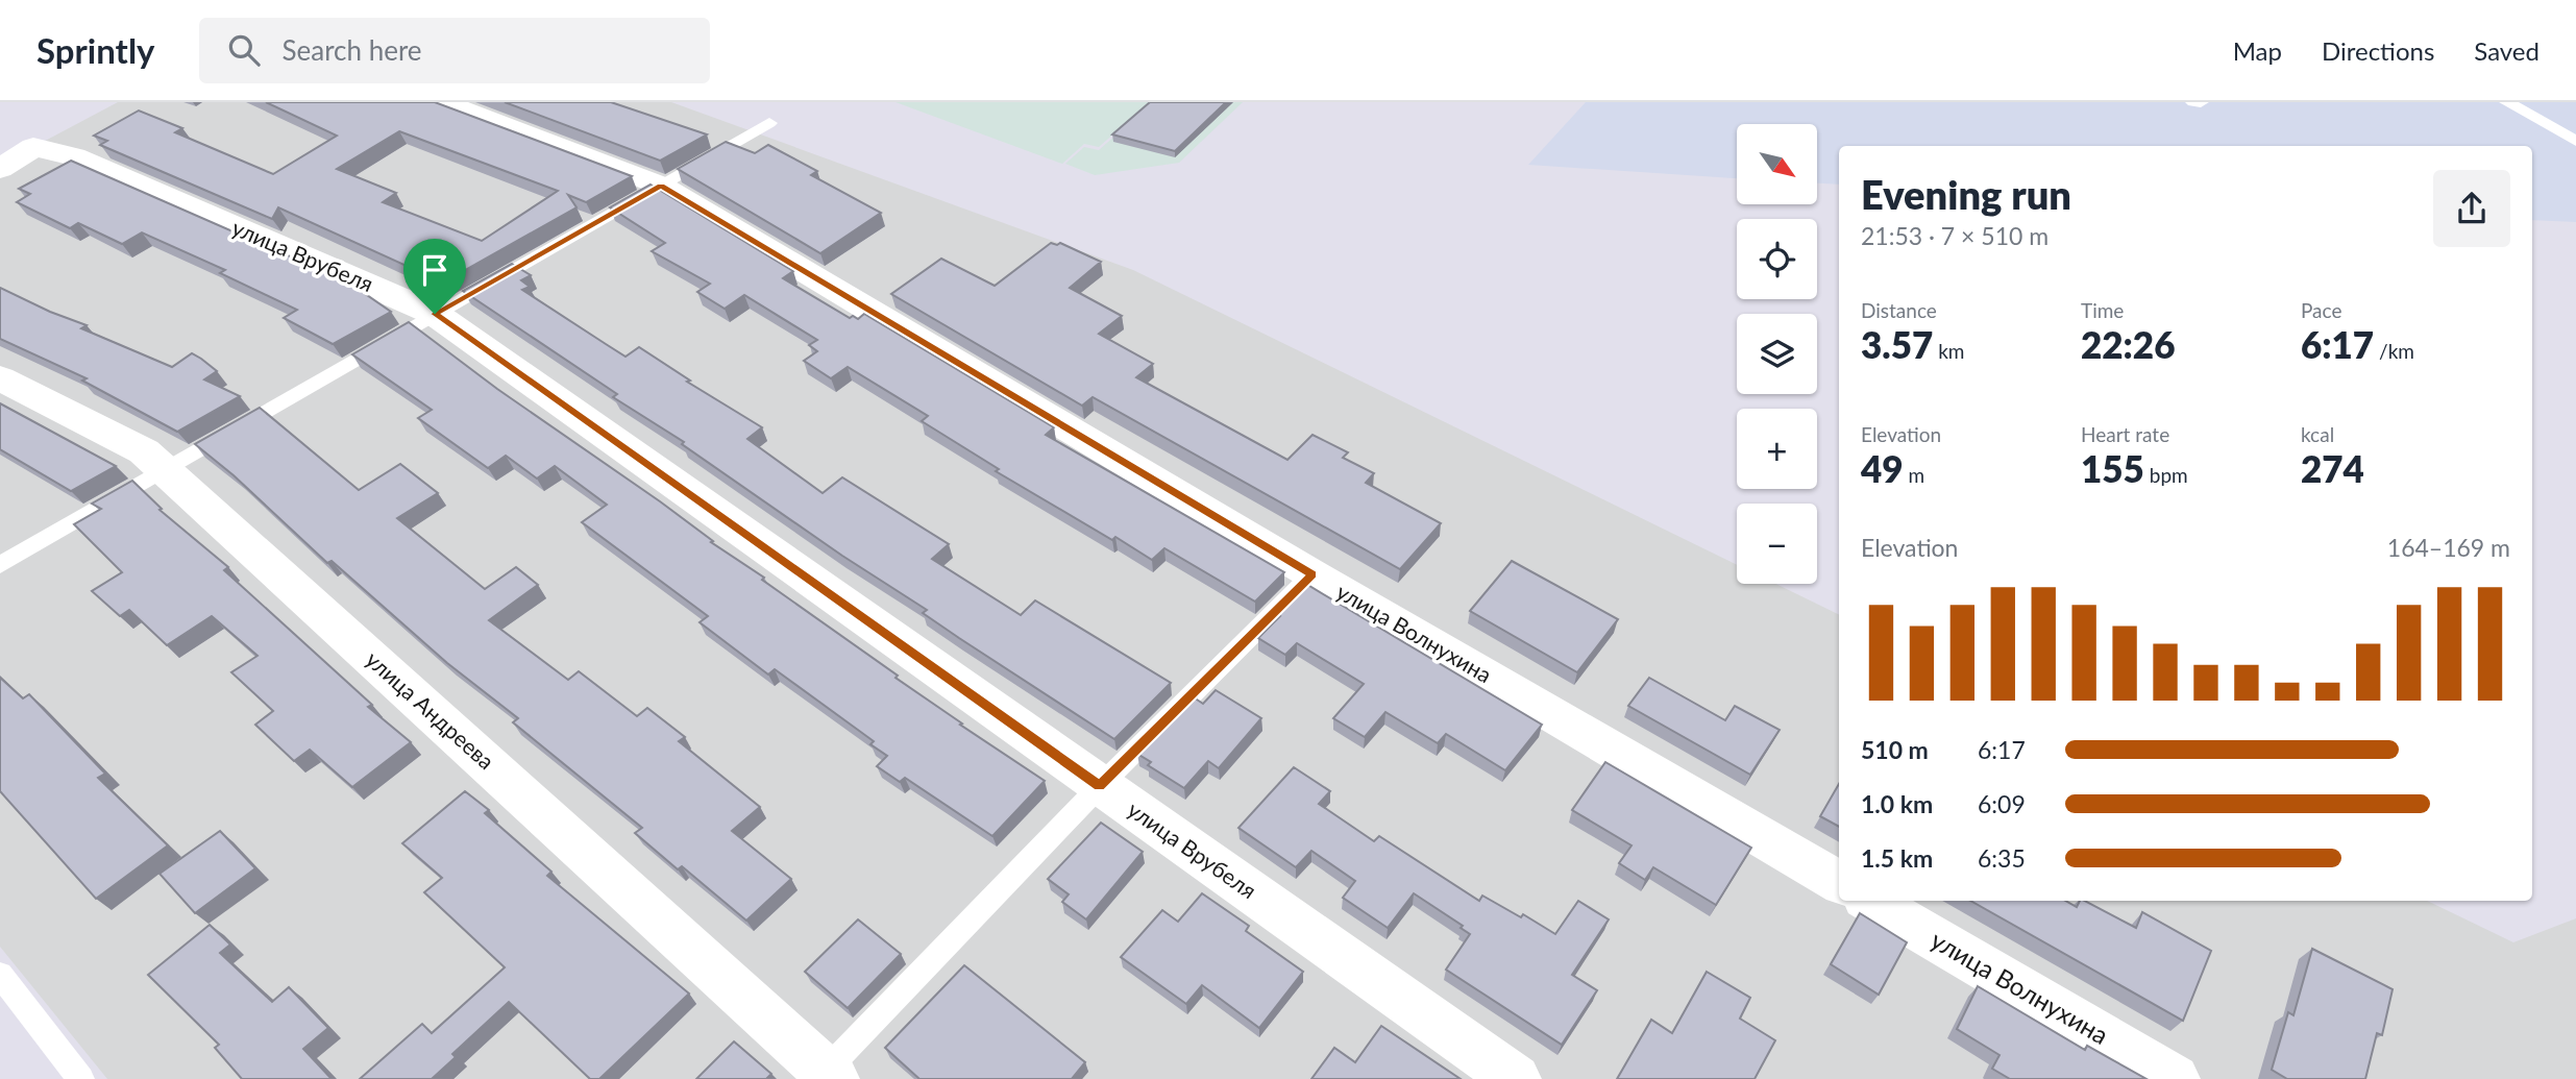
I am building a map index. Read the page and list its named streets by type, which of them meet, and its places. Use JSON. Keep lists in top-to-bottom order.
{
  "streets": {
    "street": ["улица Врубеля", "улица Волнухина", "улица Андреева"]
  },
  "north": "bottom right",
  "page": {
    "header": "Sprintly",
    "search": "Search here",
    "nav": ["Map", "Directions", "Saved"],
    "map_buttons": ["+", "−"],
    "heading": ["Evening run", "21:53 · 7 × 510 m"],
    "stats": [
      ["Distance", "3.57 km"],
      ["Time", "22:26"],
      ["Pace", "6:17 /km"],
      ["Elevation", "49 m"],
      ["Heart rate", "155 bpm"],
      ["kcal", "274"]
    ],
    "chart": ["Elevation", "164–169 m"],
    "list": [
      {
        "name": "510 m",
        "note": "6:17"
      },
      {
        "name": "1.0 km",
        "note": "6:09"
      },
      {
        "name": "1.5 km",
        "note": "6:35"
      }
    ]
  }
}
